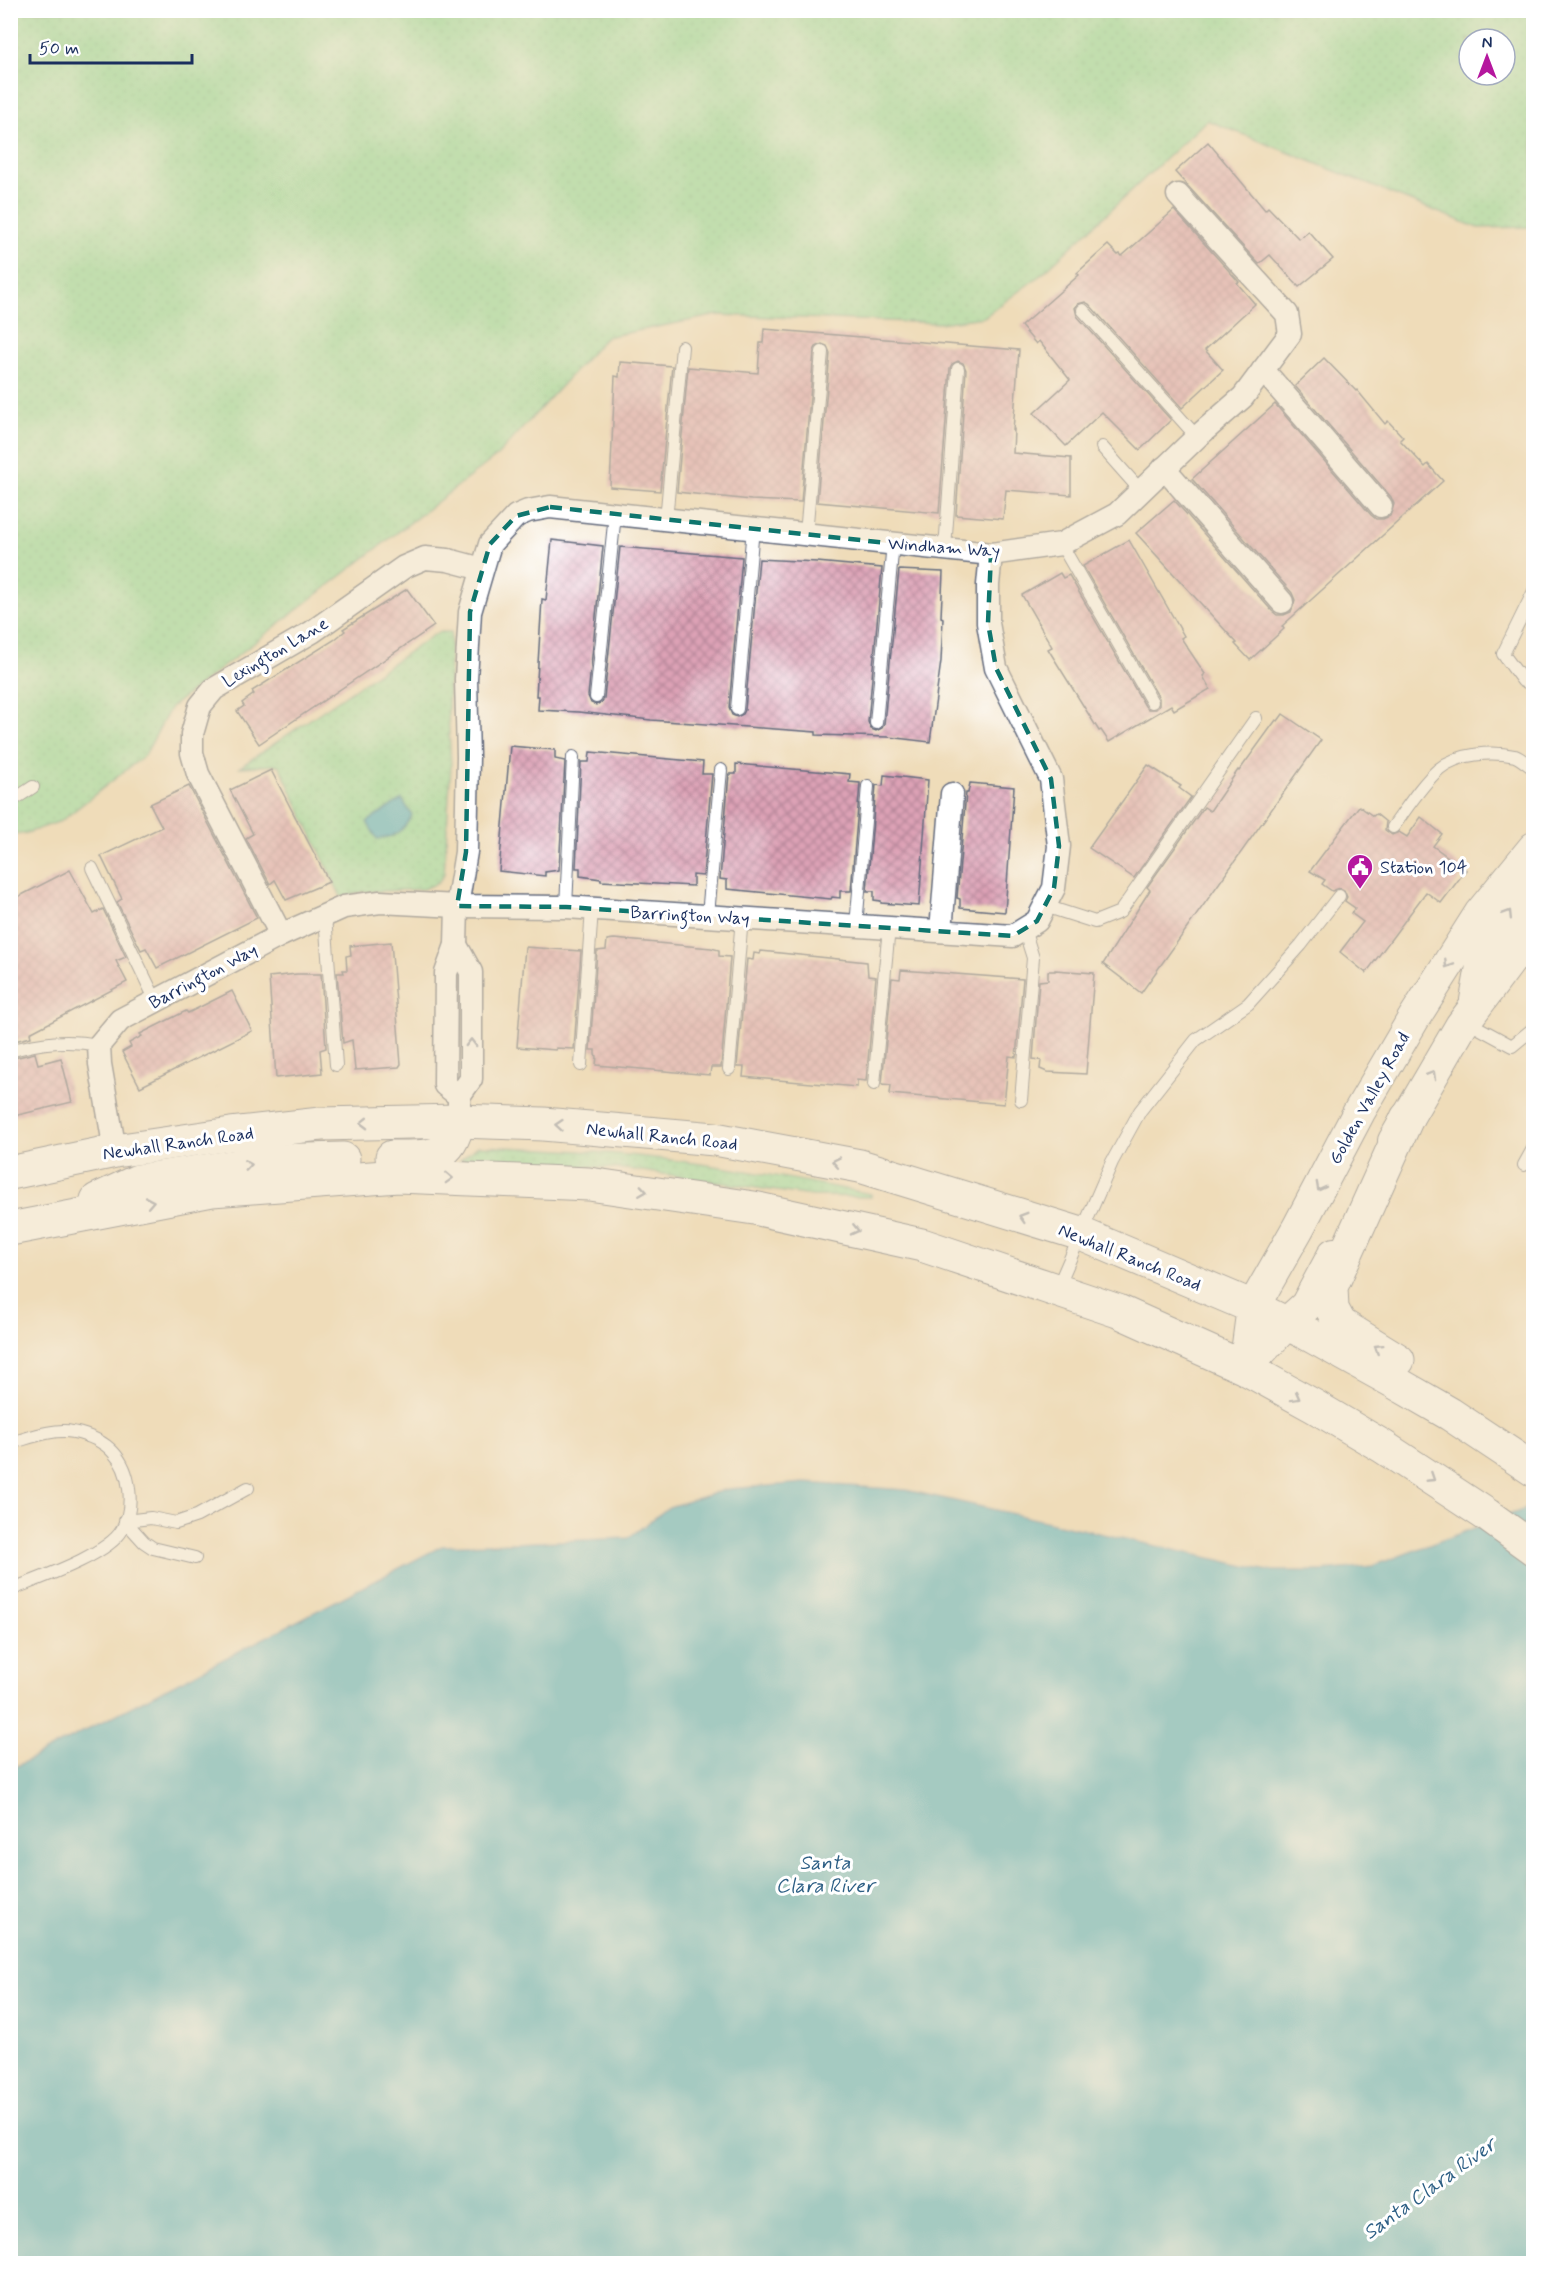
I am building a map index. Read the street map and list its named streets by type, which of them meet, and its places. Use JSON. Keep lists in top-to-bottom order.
{
  "streets": {
    "main road": ["Golden Valley Road", "Newhall Ranch Road"],
    "street": ["Windham Way", "Lexington Lane", "Barrington Way"]
  },
  "crossings": [
    ["Windham Way", "Lexington Lane"],
    ["Lexington Lane", "Barrington Way"],
    ["Golden Valley Road", "Newhall Ranch Road"]
  ],
  "water": ["Santa Clara River"],
  "places": {
    "public building": ["Station 104"]
  },
  "scale_bar": "50 m",
  "north": "top"
}
